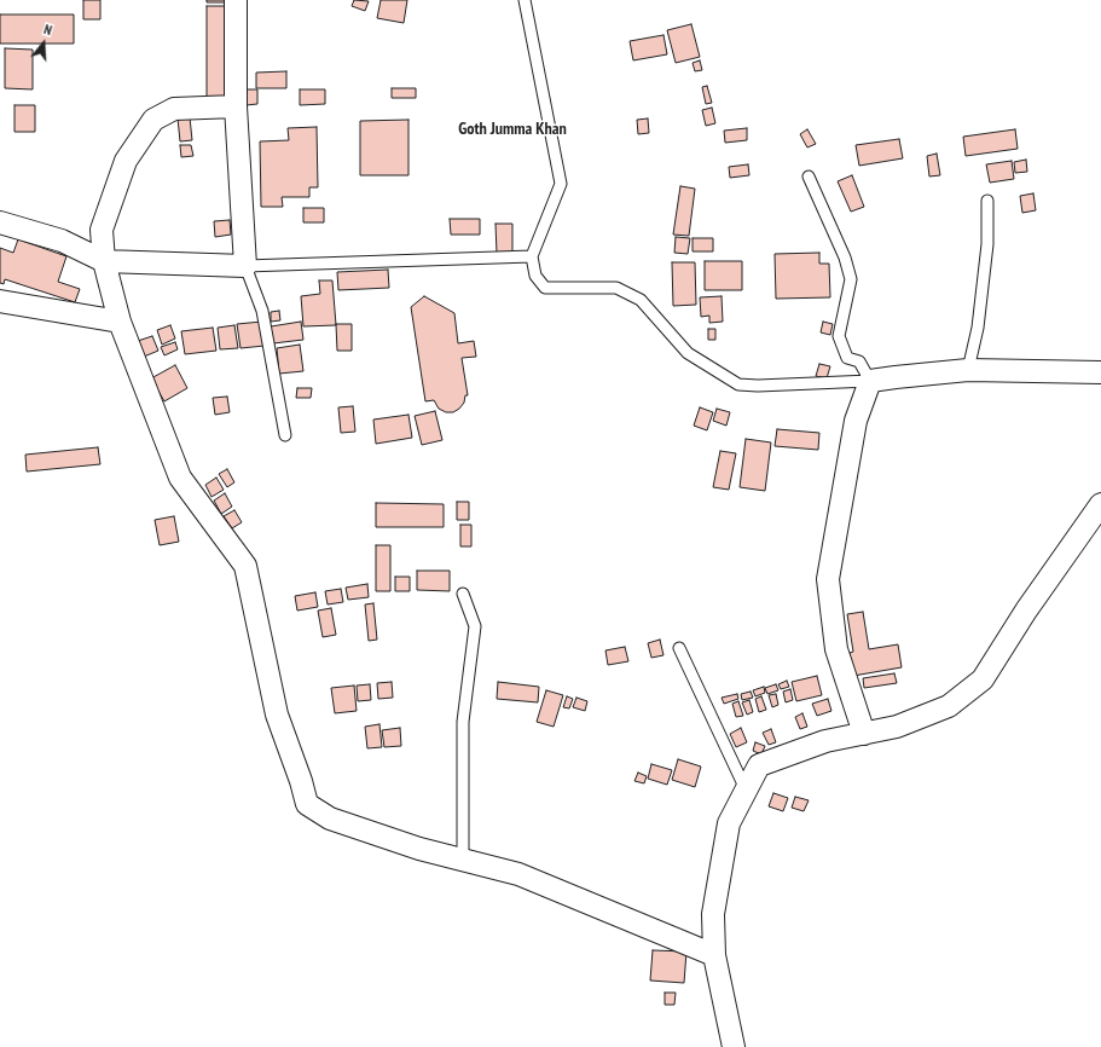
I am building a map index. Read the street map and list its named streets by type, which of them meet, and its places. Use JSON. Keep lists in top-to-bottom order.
{
  "districts": ["Goth Jumma Khan"],
  "north": "top"
}
